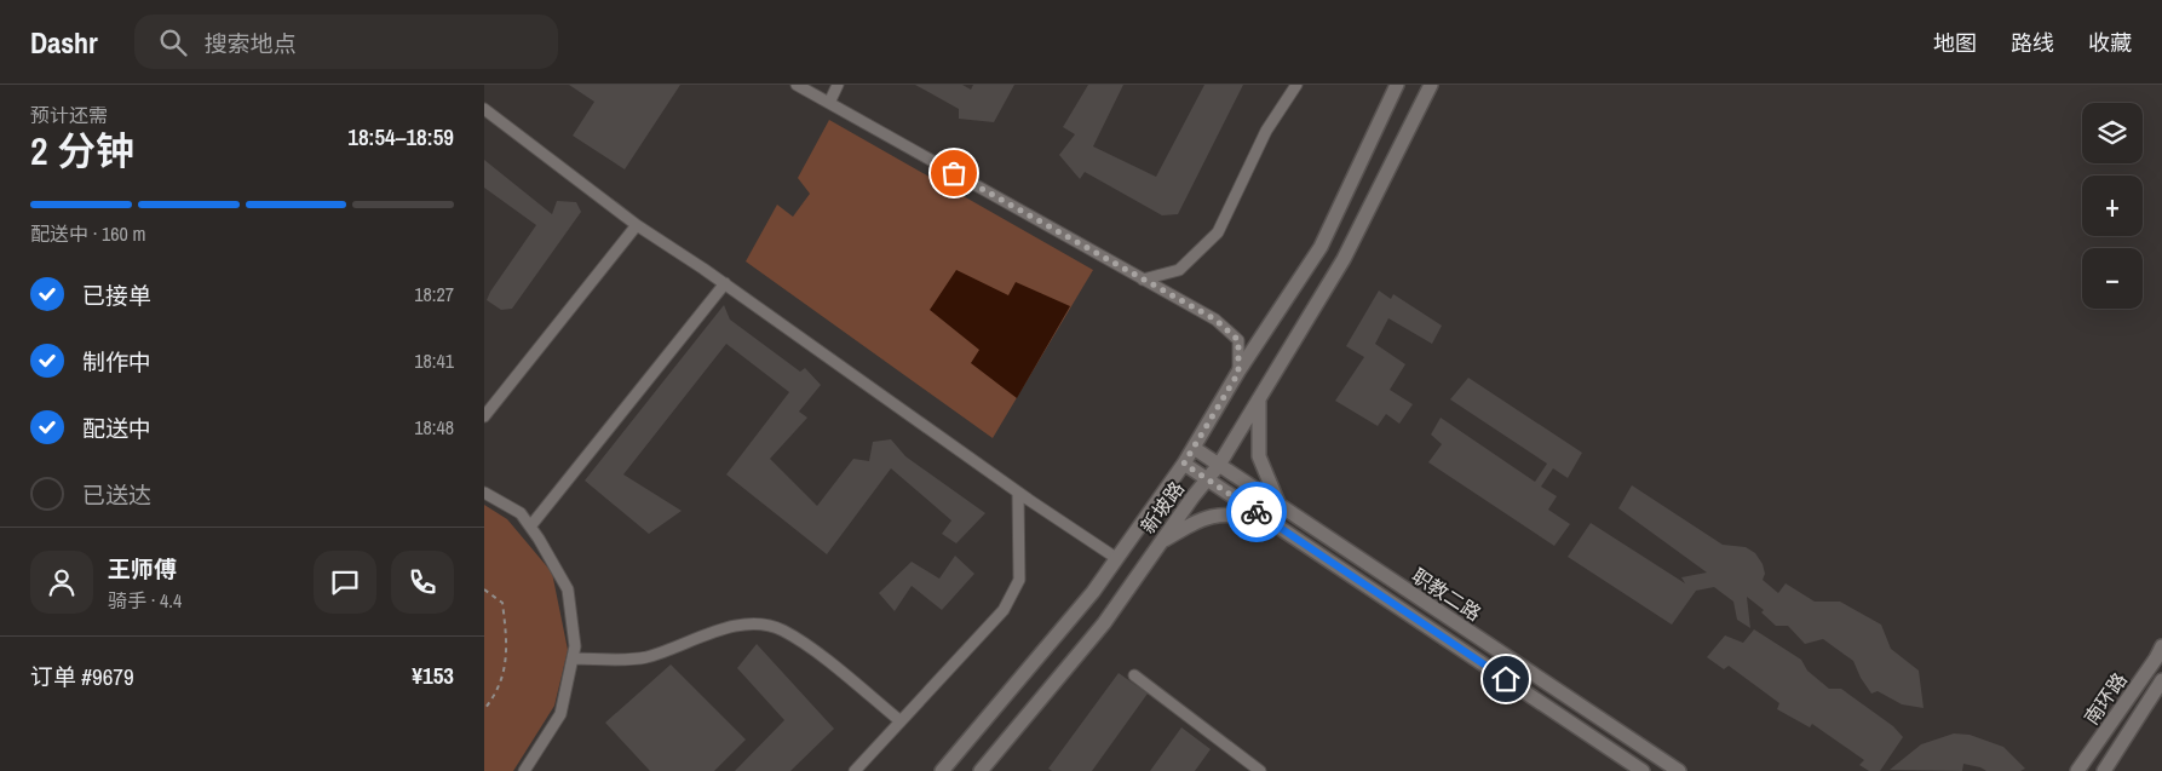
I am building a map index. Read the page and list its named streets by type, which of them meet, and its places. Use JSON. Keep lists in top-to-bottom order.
{
  "streets": {
    "street": ["新坡路", "职教二路", "南环路"]
  },
  "crossings": [
    ["新坡路", "职教二路"]
  ],
  "page": {
    "header": "Dashr",
    "search": "搜索地点",
    "nav": ["地图", "路线", "收藏"],
    "heading": ["2 分钟", "预计还需", "18:54–18:59"],
    "panel": [
      "王师傅",
      "骑手 · 4.4",
      "订单 #9679",
      "¥153"
    ],
    "map_buttons": ["+", "−"],
    "bar": "配送中 · 160 m",
    "list": [
      ["已接单", "18:27"],
      ["制作中", "18:41"],
      ["配送中", "18:48"],
      "已送达"
    ]
  }
}
